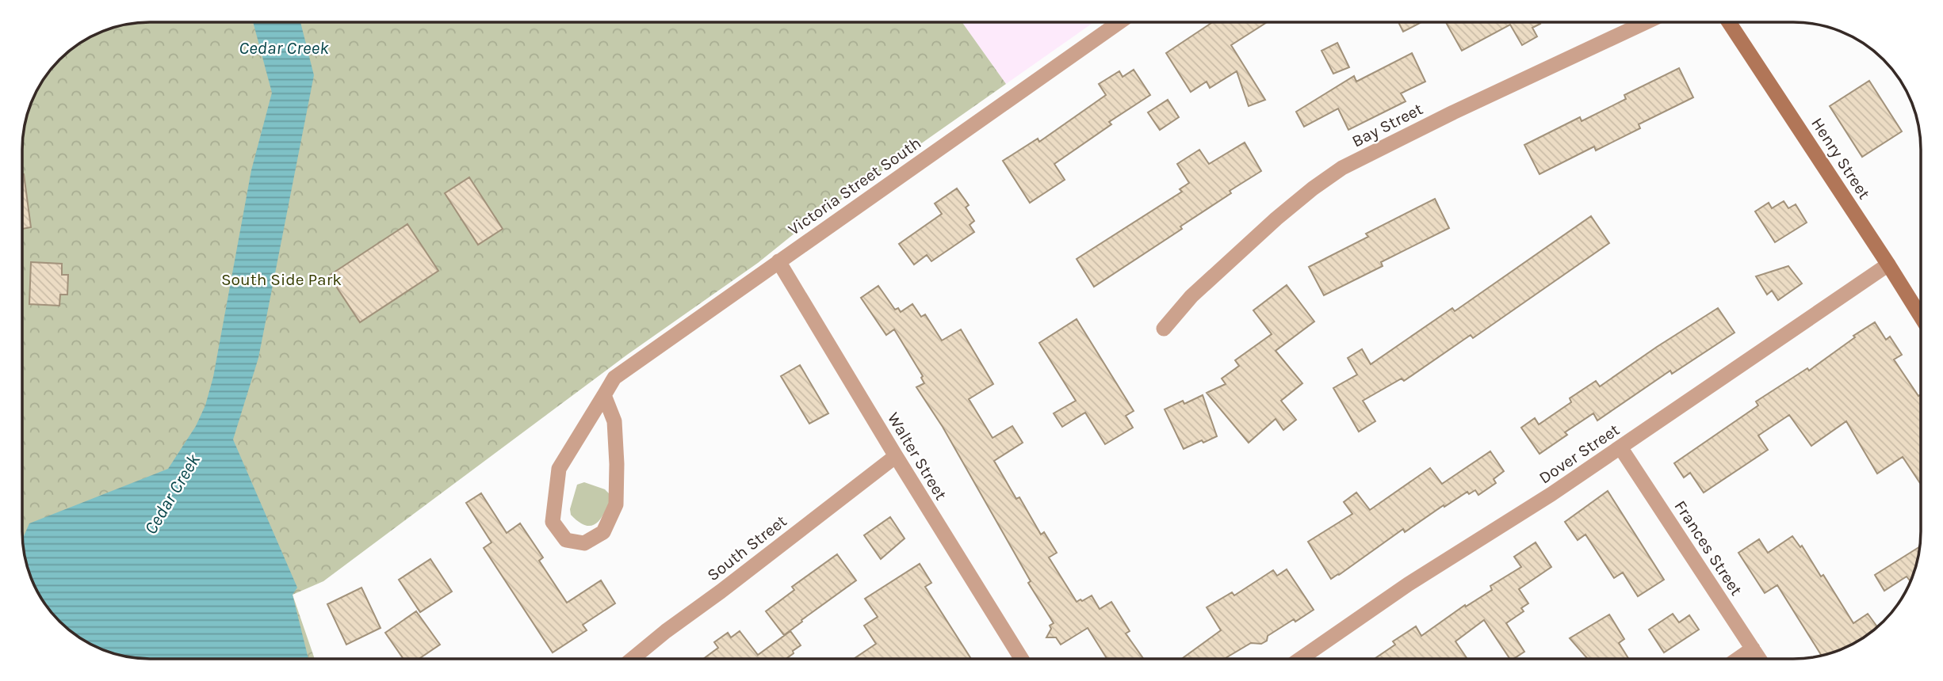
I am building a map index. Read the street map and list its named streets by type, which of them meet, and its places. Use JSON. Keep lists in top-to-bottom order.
{
  "streets": {
    "main road": ["Henry Street"],
    "street": [
      "Bay Street",
      "Victoria Street South",
      "Dover Street",
      "Walter Street",
      "South Street",
      "Frances Street"
    ]
  },
  "crossings": [
    ["Henry Street", "Dover Street"],
    ["Victoria Street South", "Walter Street"],
    ["Dover Street", "Frances Street"],
    ["Walter Street", "South Street"]
  ],
  "water": ["Cedar Creek"],
  "parks": ["South Side Park"]
}
